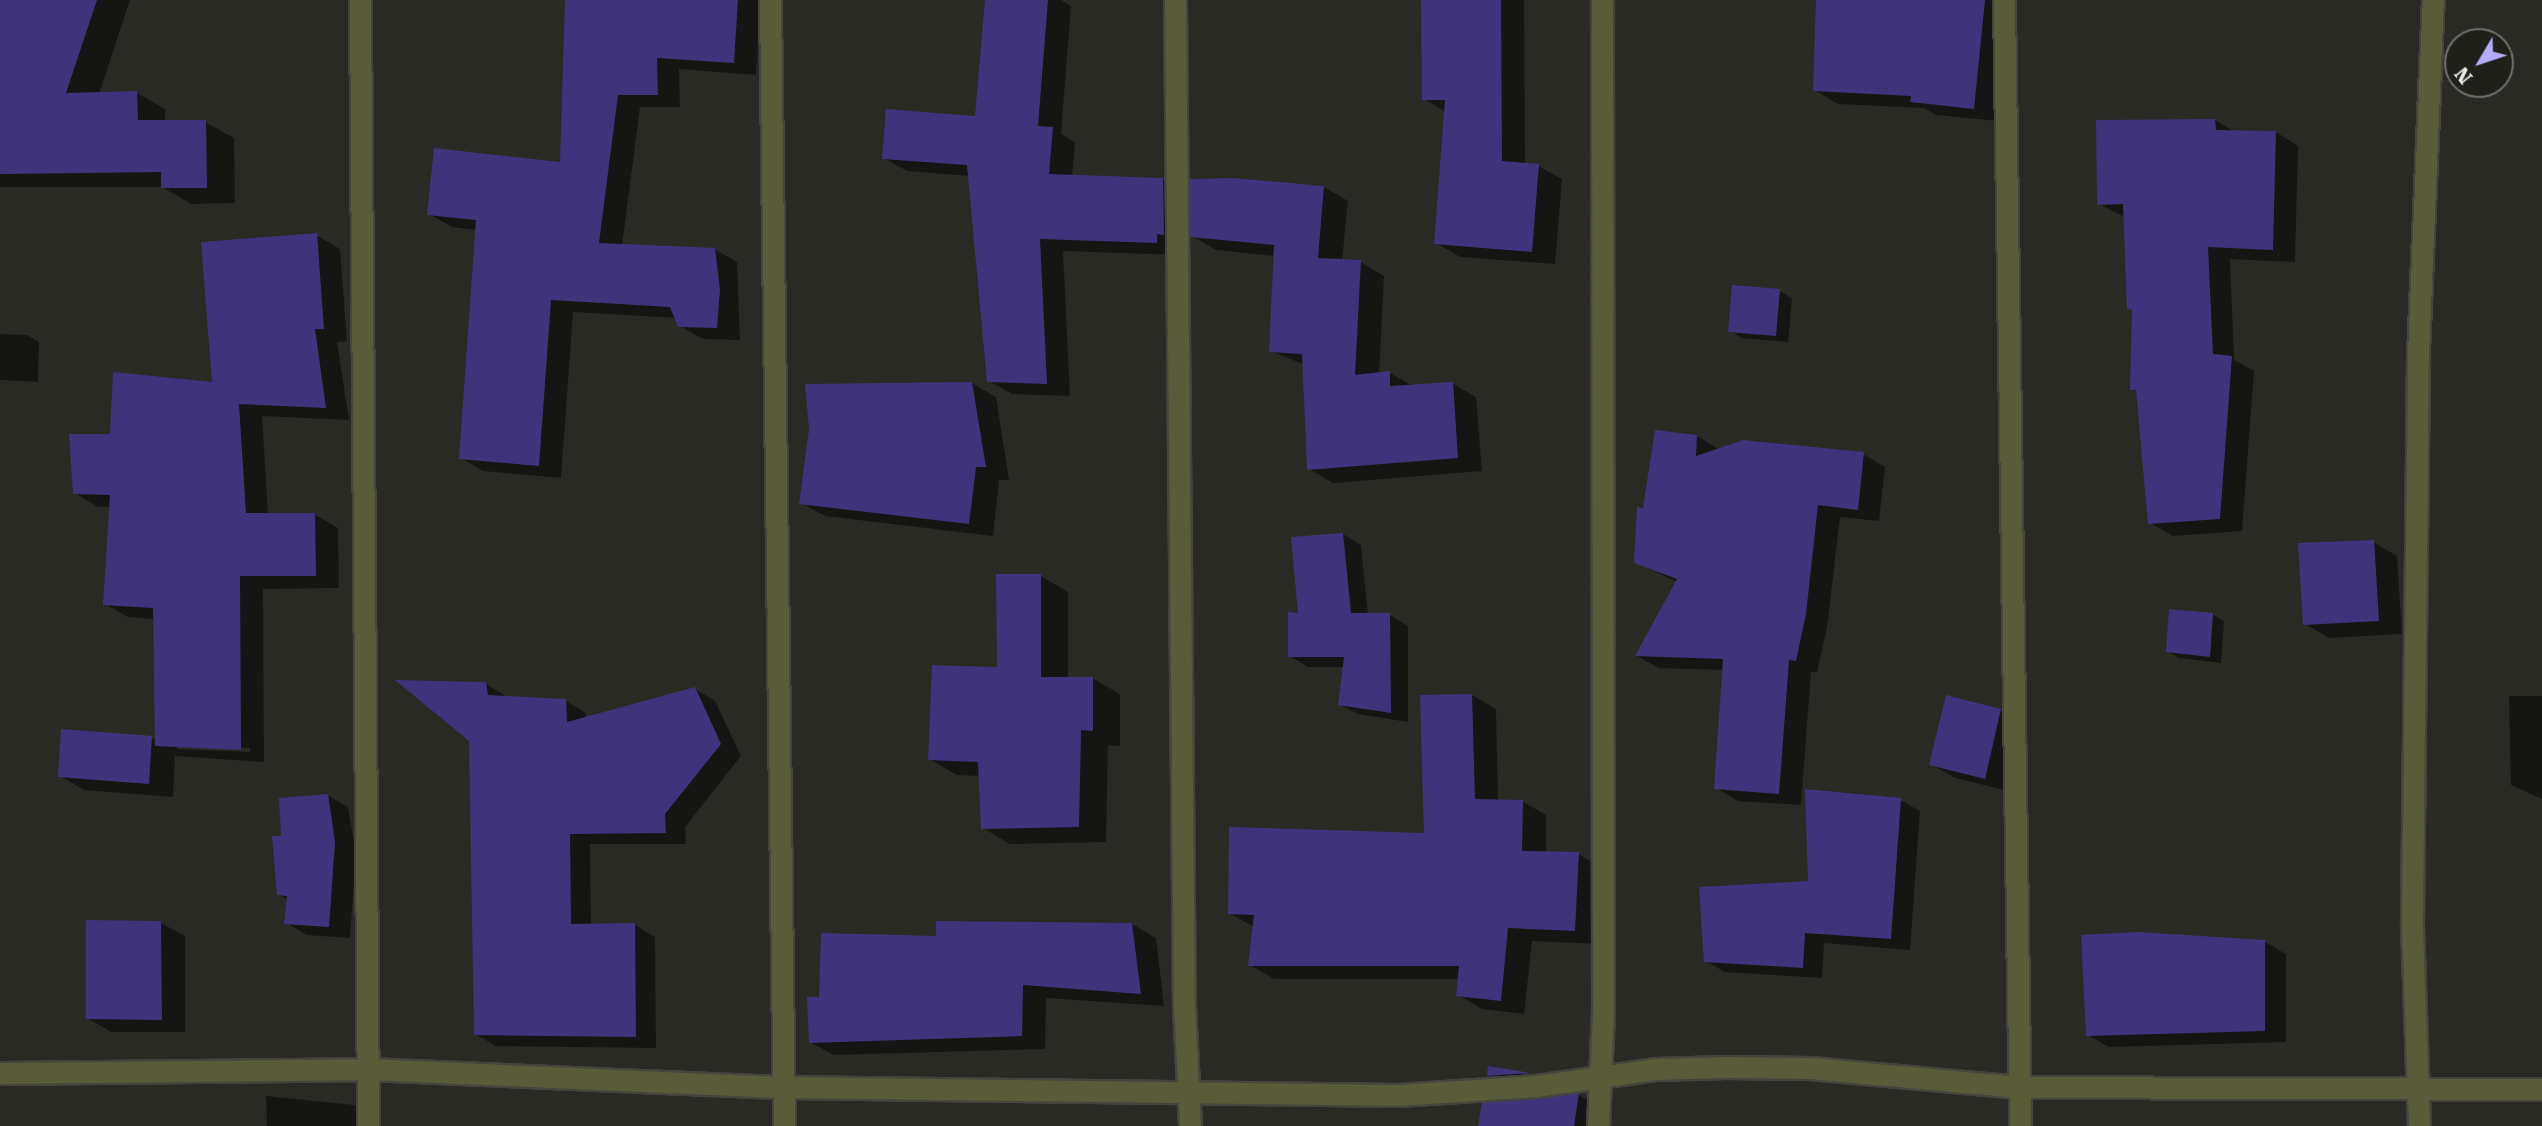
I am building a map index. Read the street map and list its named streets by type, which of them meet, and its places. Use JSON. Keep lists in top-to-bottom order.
{
  "north": "bottom left"
}
